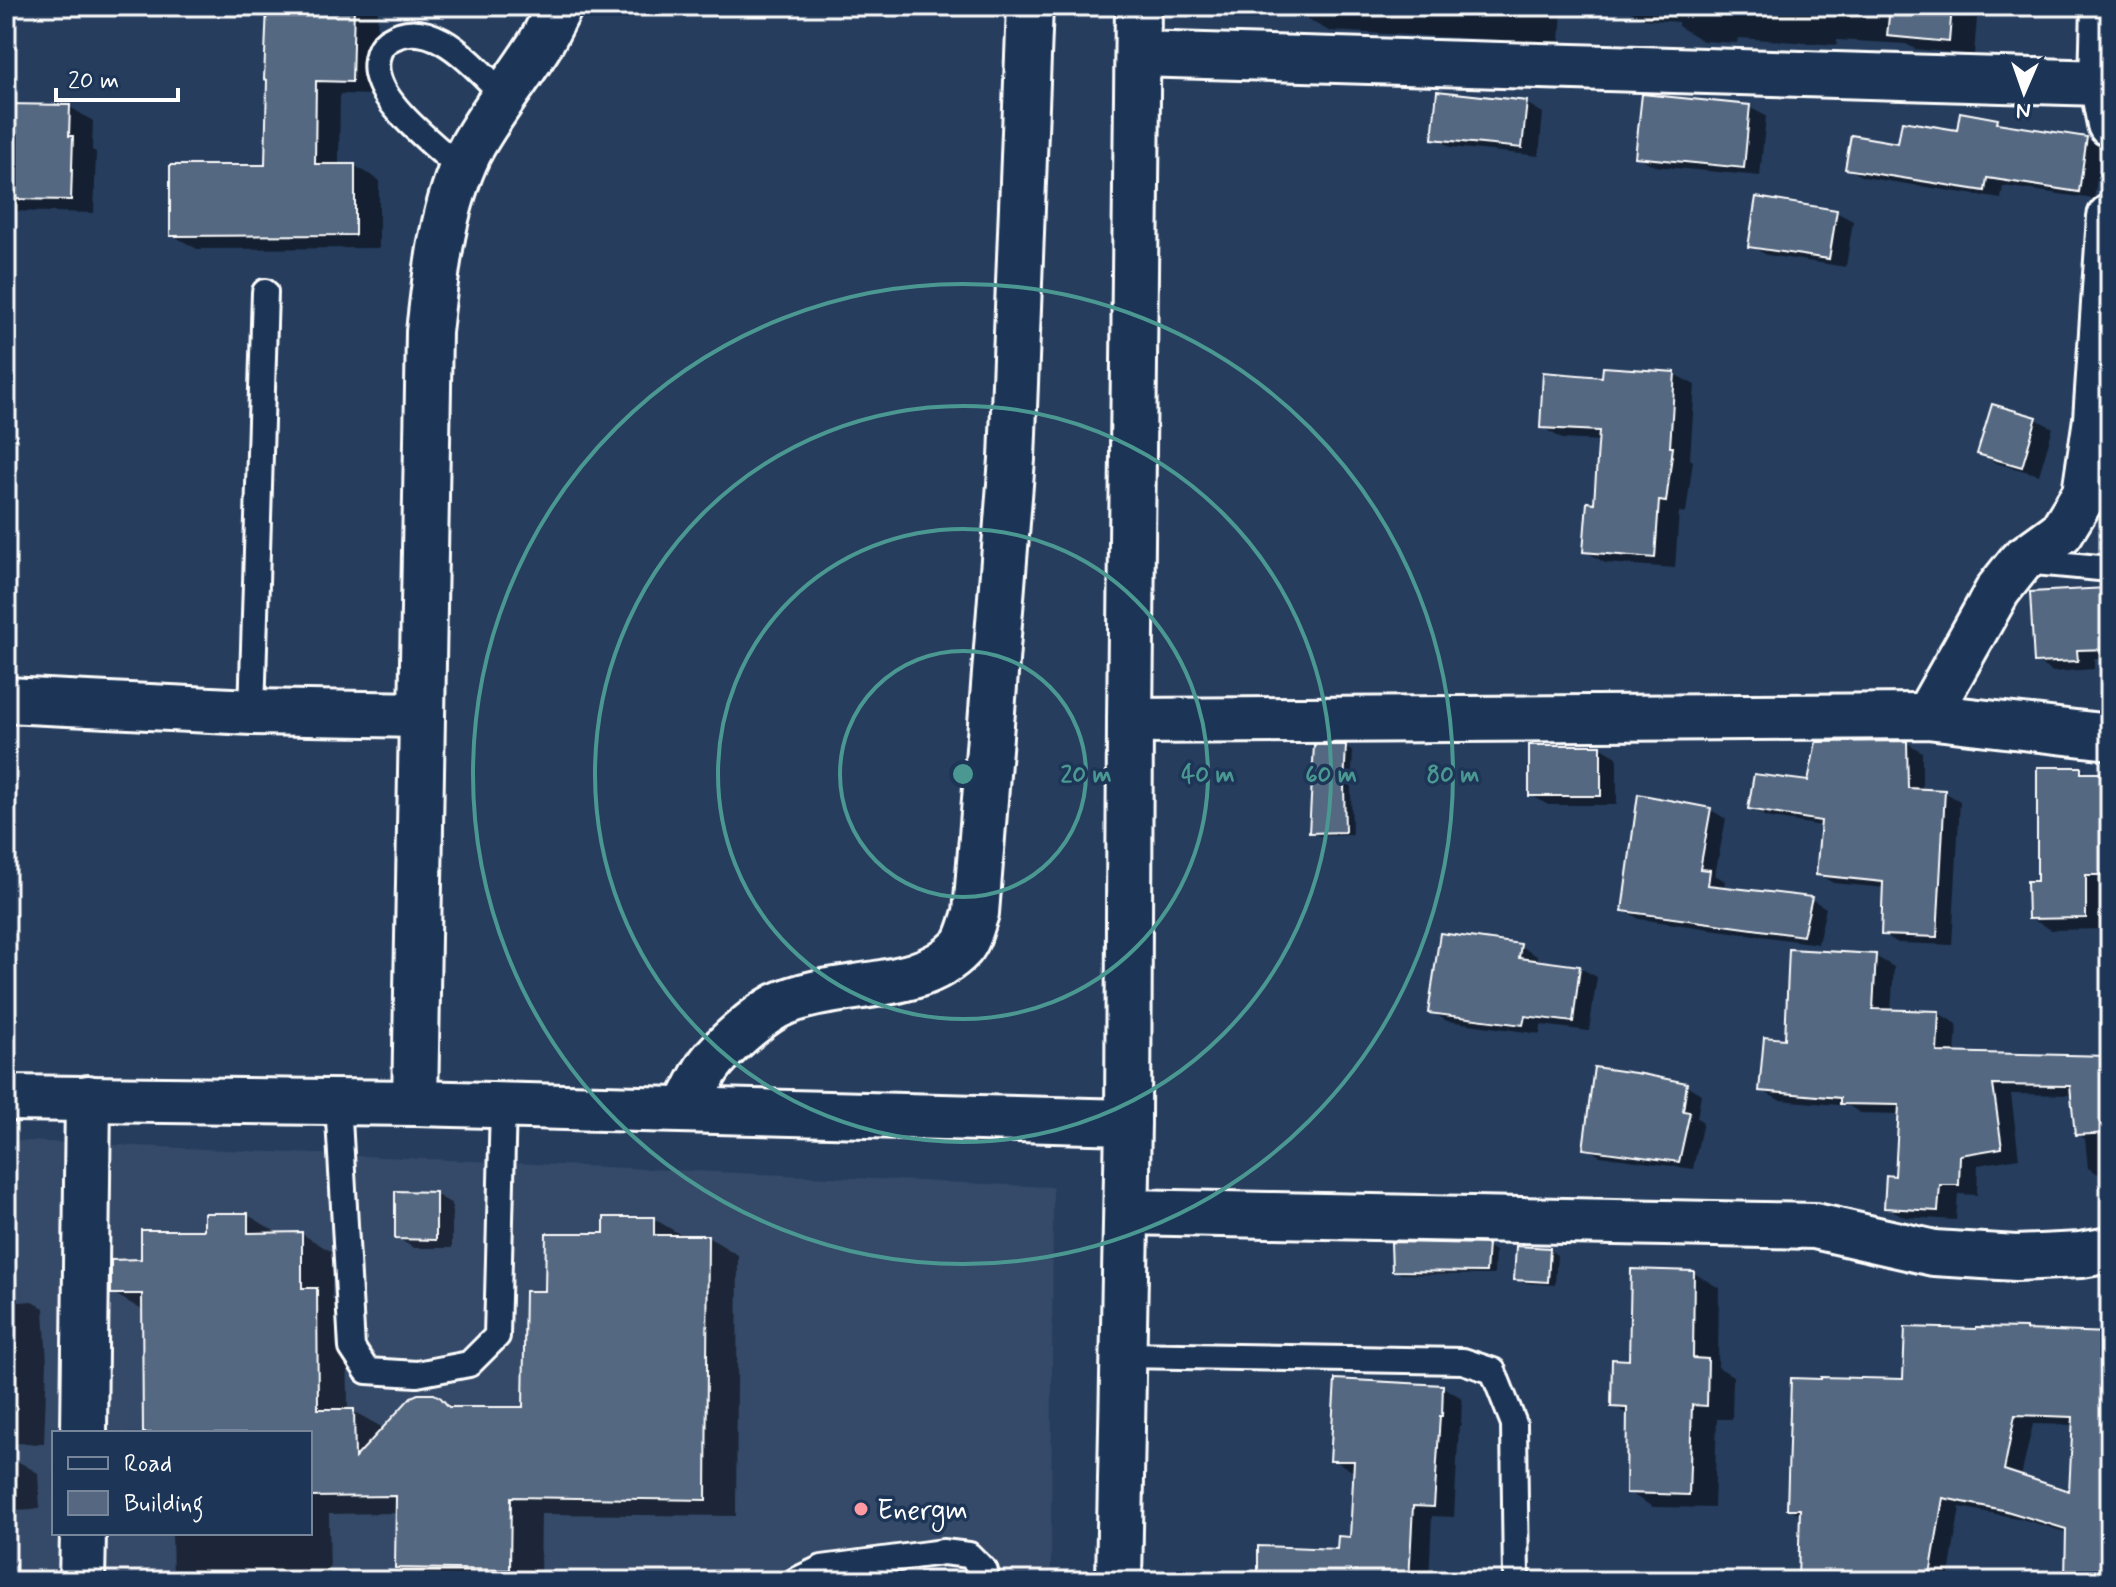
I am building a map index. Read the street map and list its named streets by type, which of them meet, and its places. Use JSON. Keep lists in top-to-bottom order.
{
  "places": ["Energm"],
  "legend": ["Road", "Building"],
  "scale_bar": "20 m",
  "north": "bottom",
  "rings": [
    "20 m",
    "40 m",
    "60 m",
    "80 m"
  ]
}
